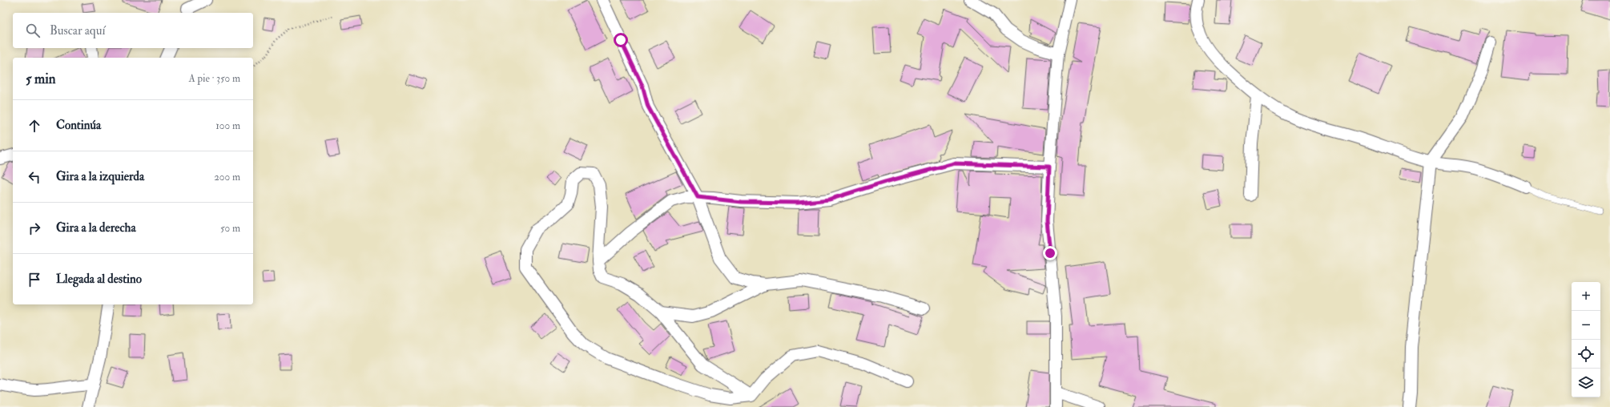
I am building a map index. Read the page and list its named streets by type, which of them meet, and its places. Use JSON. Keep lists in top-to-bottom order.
{
  "page": {
    "search": "Buscar aquí",
    "heading": ["5 min", "A pie · 350 m"],
    "list": [
      ["Continúa", "100 m"],
      ["Gira a la izquierda", "200 m"],
      ["Gira a la derecha", "50 m"],
      "Llegada al destino"
    ],
    "map_buttons": ["+", "−"]
  }
}
